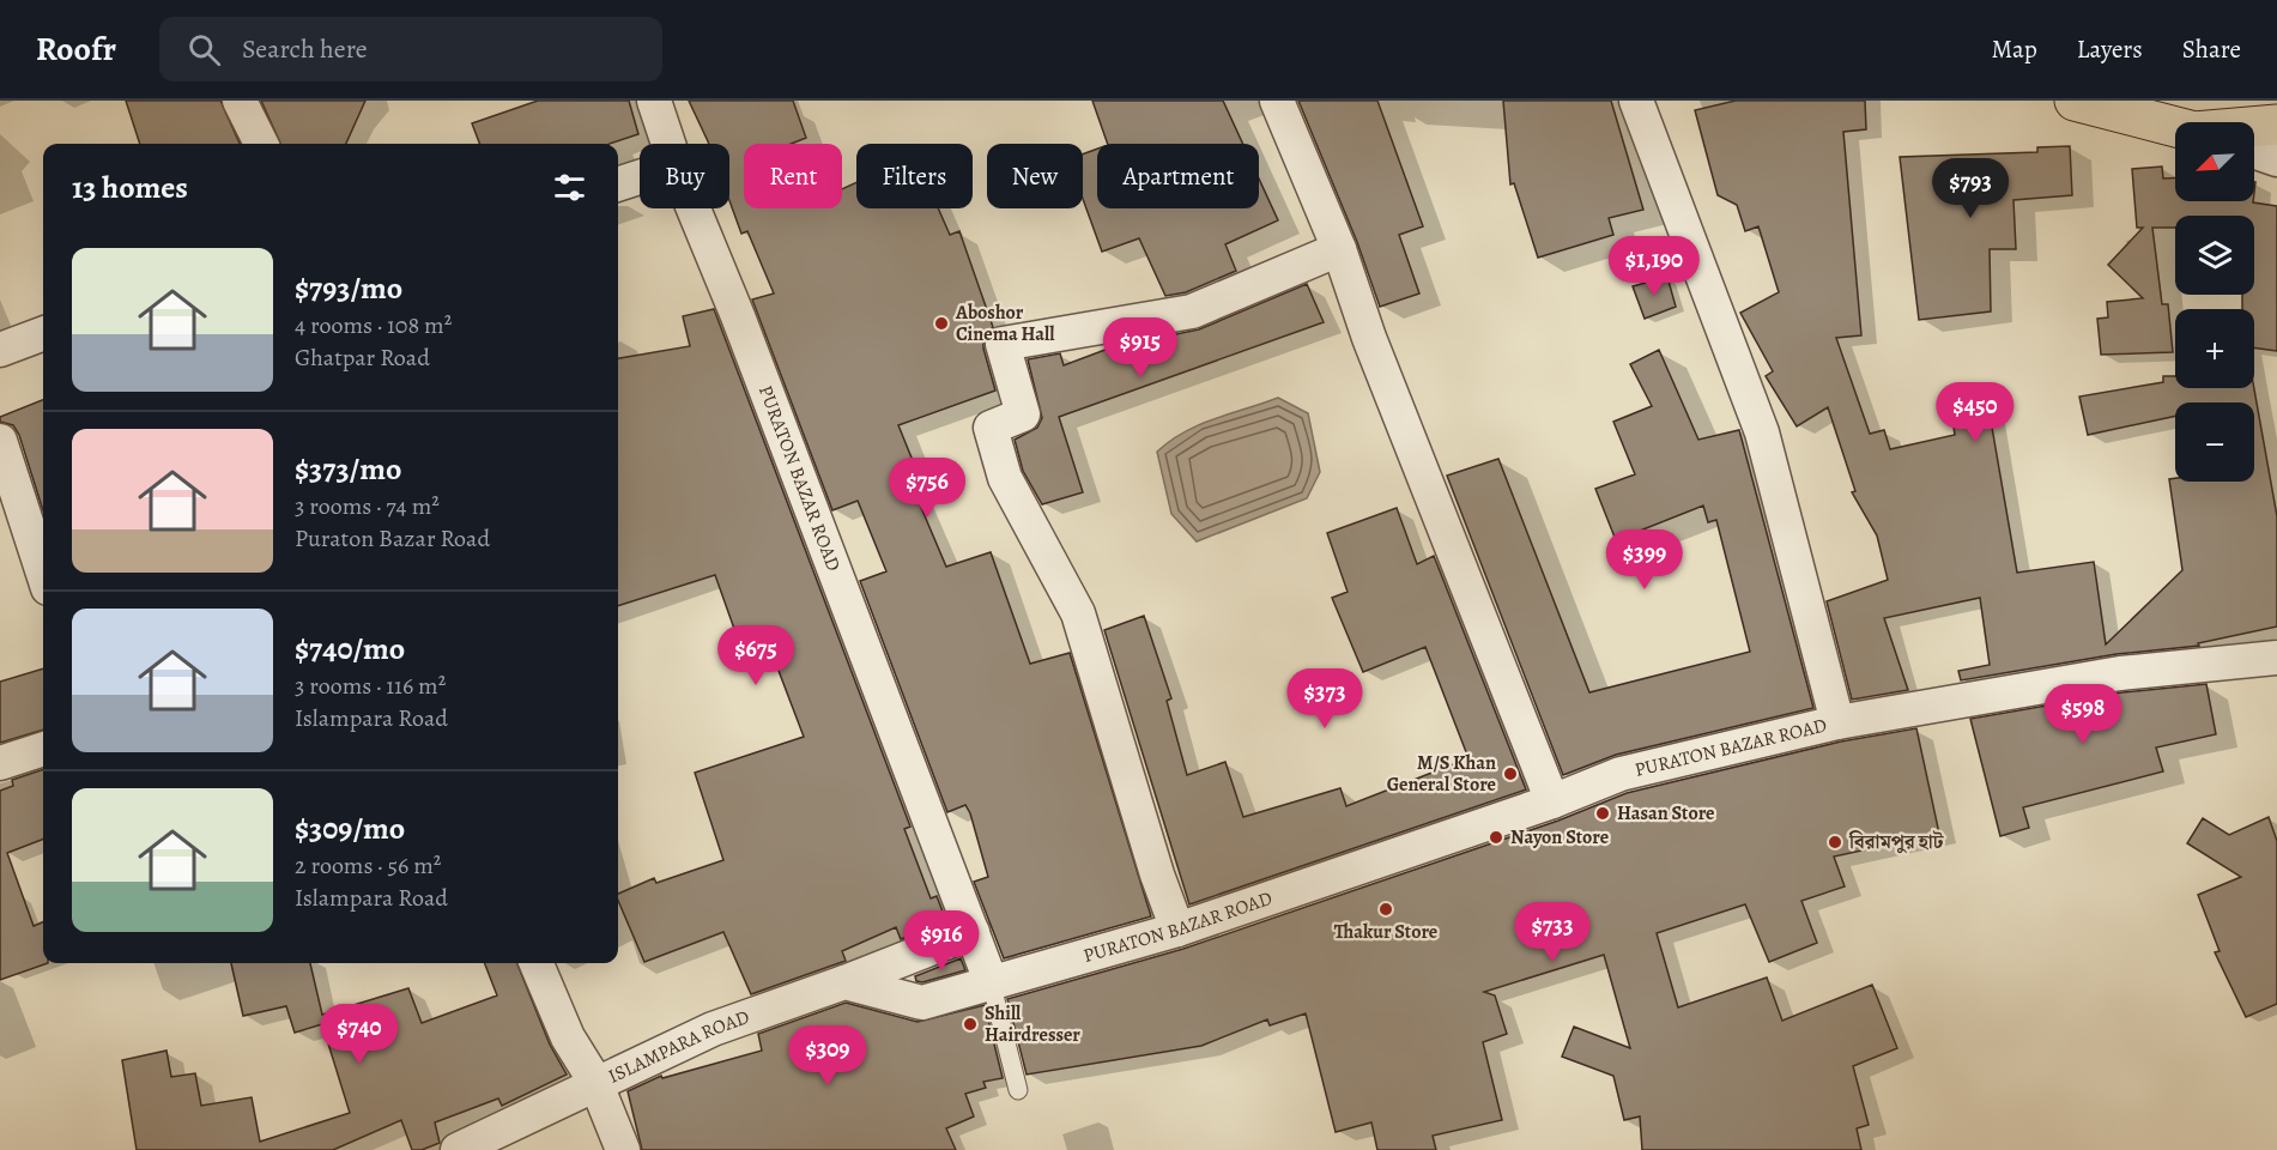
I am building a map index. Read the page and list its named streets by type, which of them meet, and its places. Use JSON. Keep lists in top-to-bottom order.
{
  "streets": {
    "street": ["PURATON BAZAR ROAD", "ISLAMPARA ROAD"]
  },
  "crossings": [
    ["PURATON BAZAR ROAD", "ISLAMPARA ROAD"]
  ],
  "places": [
    "Aboshor Cinema Hall",
    "M/S Khan General Store",
    "Hasan Store",
    "Nayon Store",
    "বিরামপুর হাট",
    "Thakur Store",
    "Shill Hairdresser"
  ],
  "north": "bottom left",
  "page": {
    "header": "Roofr",
    "search": "Search here",
    "nav": ["Map", "Layers", "Share"],
    "map_buttons": ["+", "−"],
    "chip": [
      "Buy",
      "Rent",
      "Filters",
      "New",
      "Apartment"
    ],
    "heading": "13 homes",
    "price": [
      "$793",
      "$1,190",
      "$915",
      "$450",
      "$756",
      "$399",
      "$675",
      "$373",
      "$598",
      "$733",
      "$916",
      "$740",
      "$309"
    ],
    "list": [
      {
        "name": "$793/mo",
        "note": "4 rooms · 108 m² · Ghatpar Road"
      },
      {
        "name": "$373/mo",
        "note": "3 rooms · 74 m² · Puraton Bazar Road"
      },
      {
        "name": "$740/mo",
        "note": "3 rooms · 116 m² · Islampara Road"
      },
      {
        "name": "$309/mo",
        "note": "2 rooms · 56 m² · Islampara Road"
      }
    ]
  }
}
